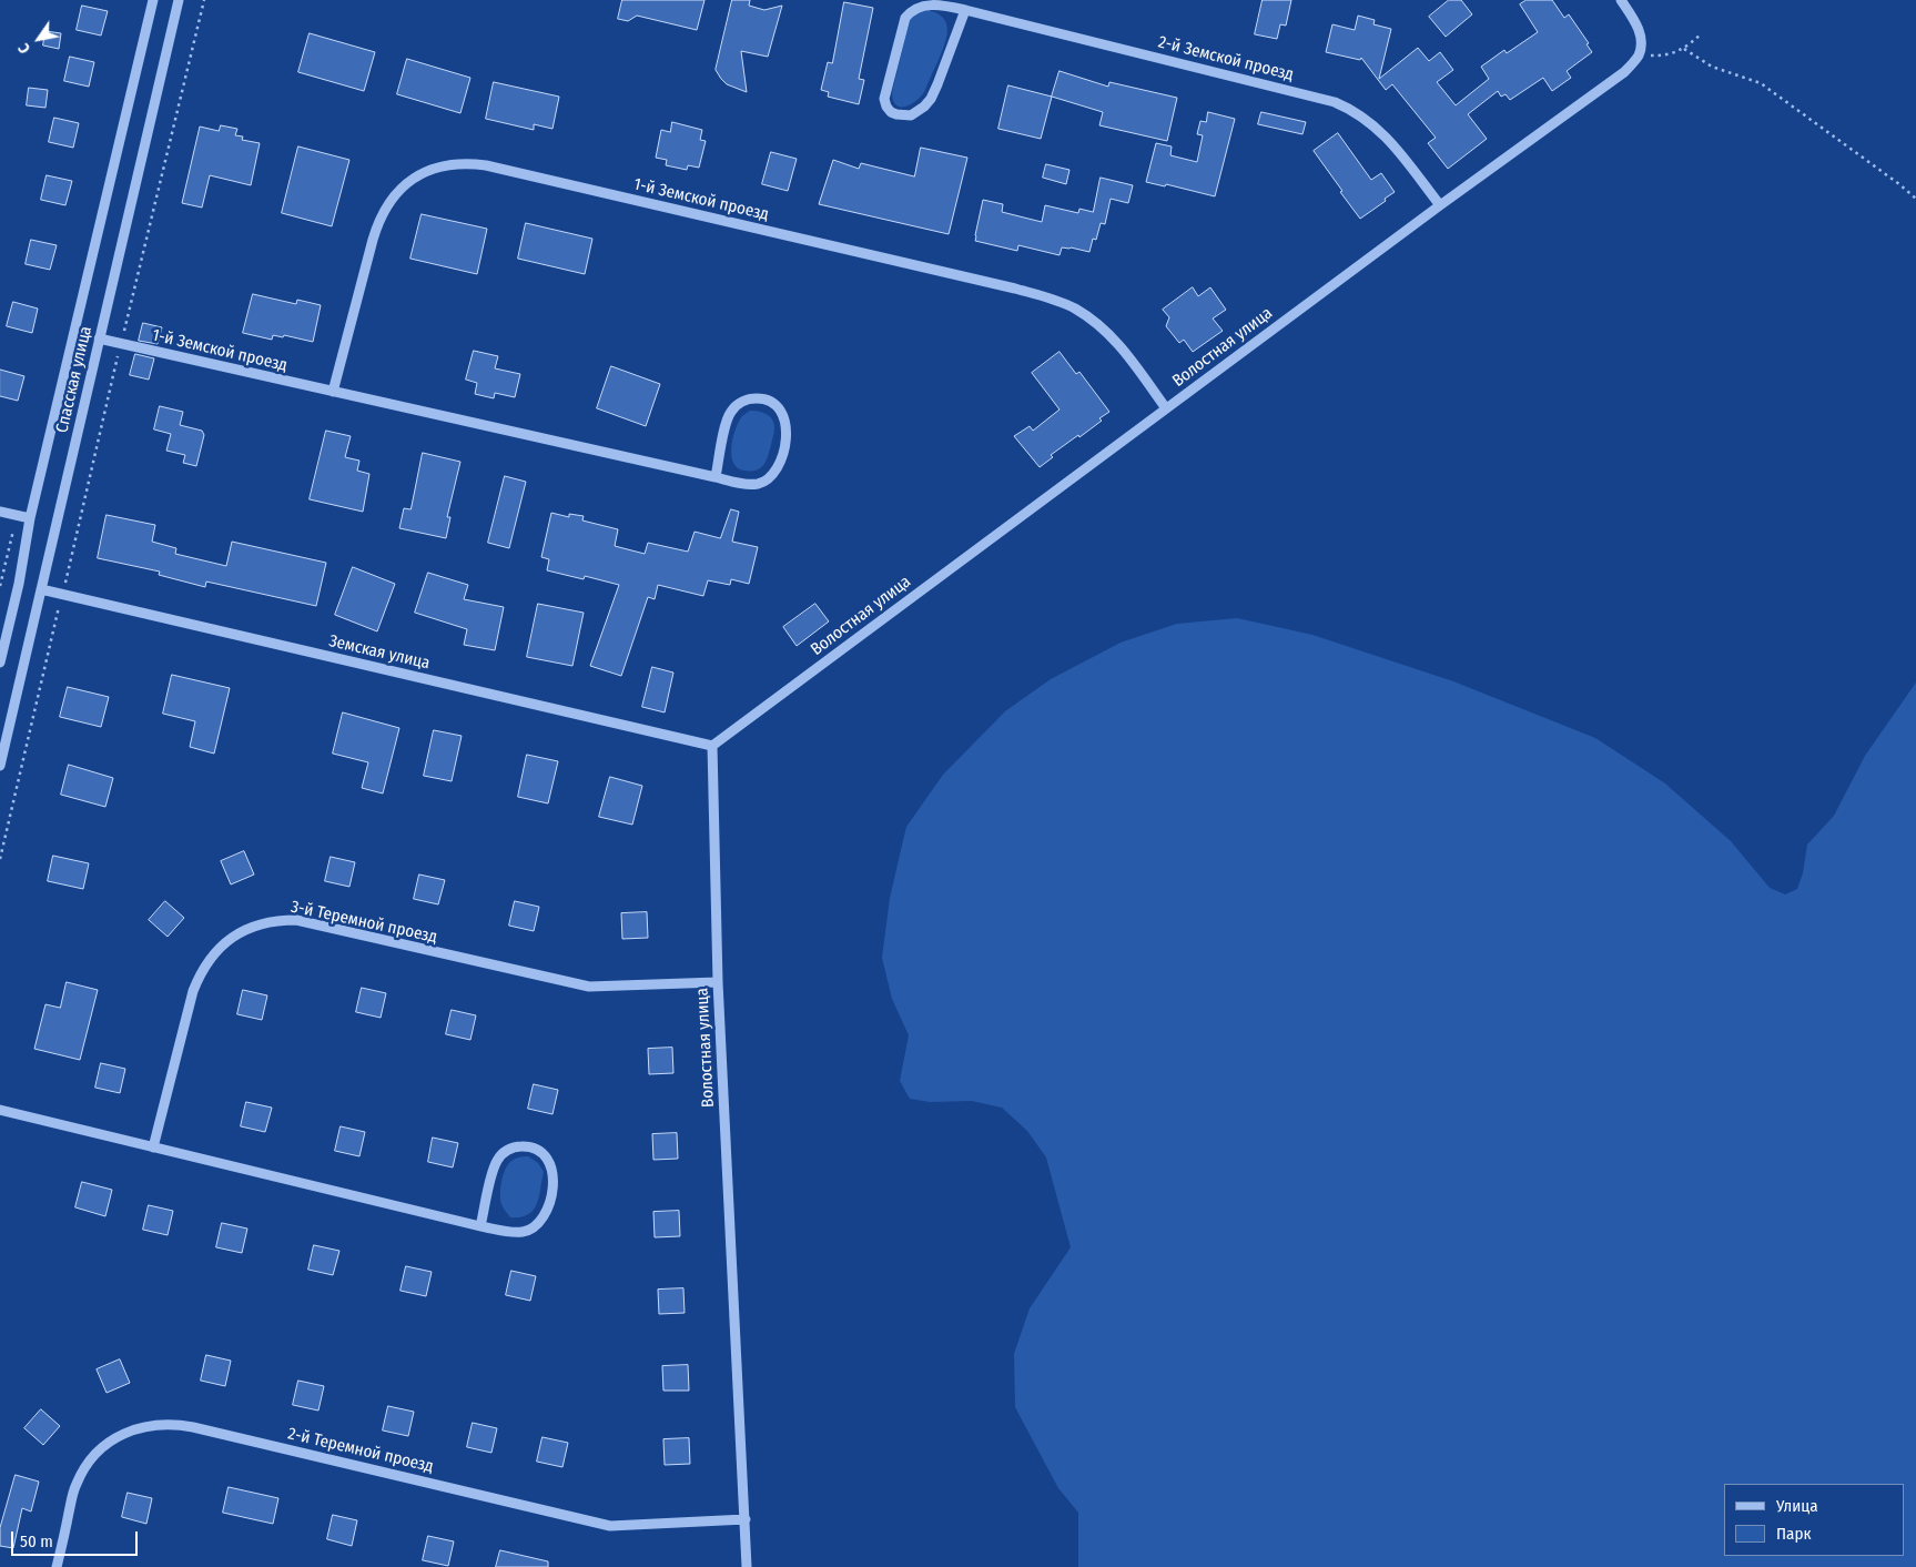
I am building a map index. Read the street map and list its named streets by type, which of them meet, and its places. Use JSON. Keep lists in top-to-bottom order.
{
  "streets": {
    "street": [
      "2-й Земской проезд",
      "1-й Земской проезд",
      "Волостная улица",
      "Спасская улица",
      "Земская улица",
      "3-й Теремной проезд",
      "2-й Теремной проезд"
    ]
  },
  "crossings": [
    ["2-й Земской проезд", "Волостная улица"],
    ["1-й Земской проезд", "Волостная улица"],
    ["1-й Земской проезд", "Спасская улица"],
    ["Волостная улица", "Земская улица"],
    ["Волостная улица", "3-й Теремной проезд"],
    ["Волостная улица", "2-й Теремной проезд"],
    ["Спасская улица", "Земская улица"]
  ],
  "legend": ["Улица", "Парк"],
  "scale_bar": "50 m",
  "north": "bottom left"
}
